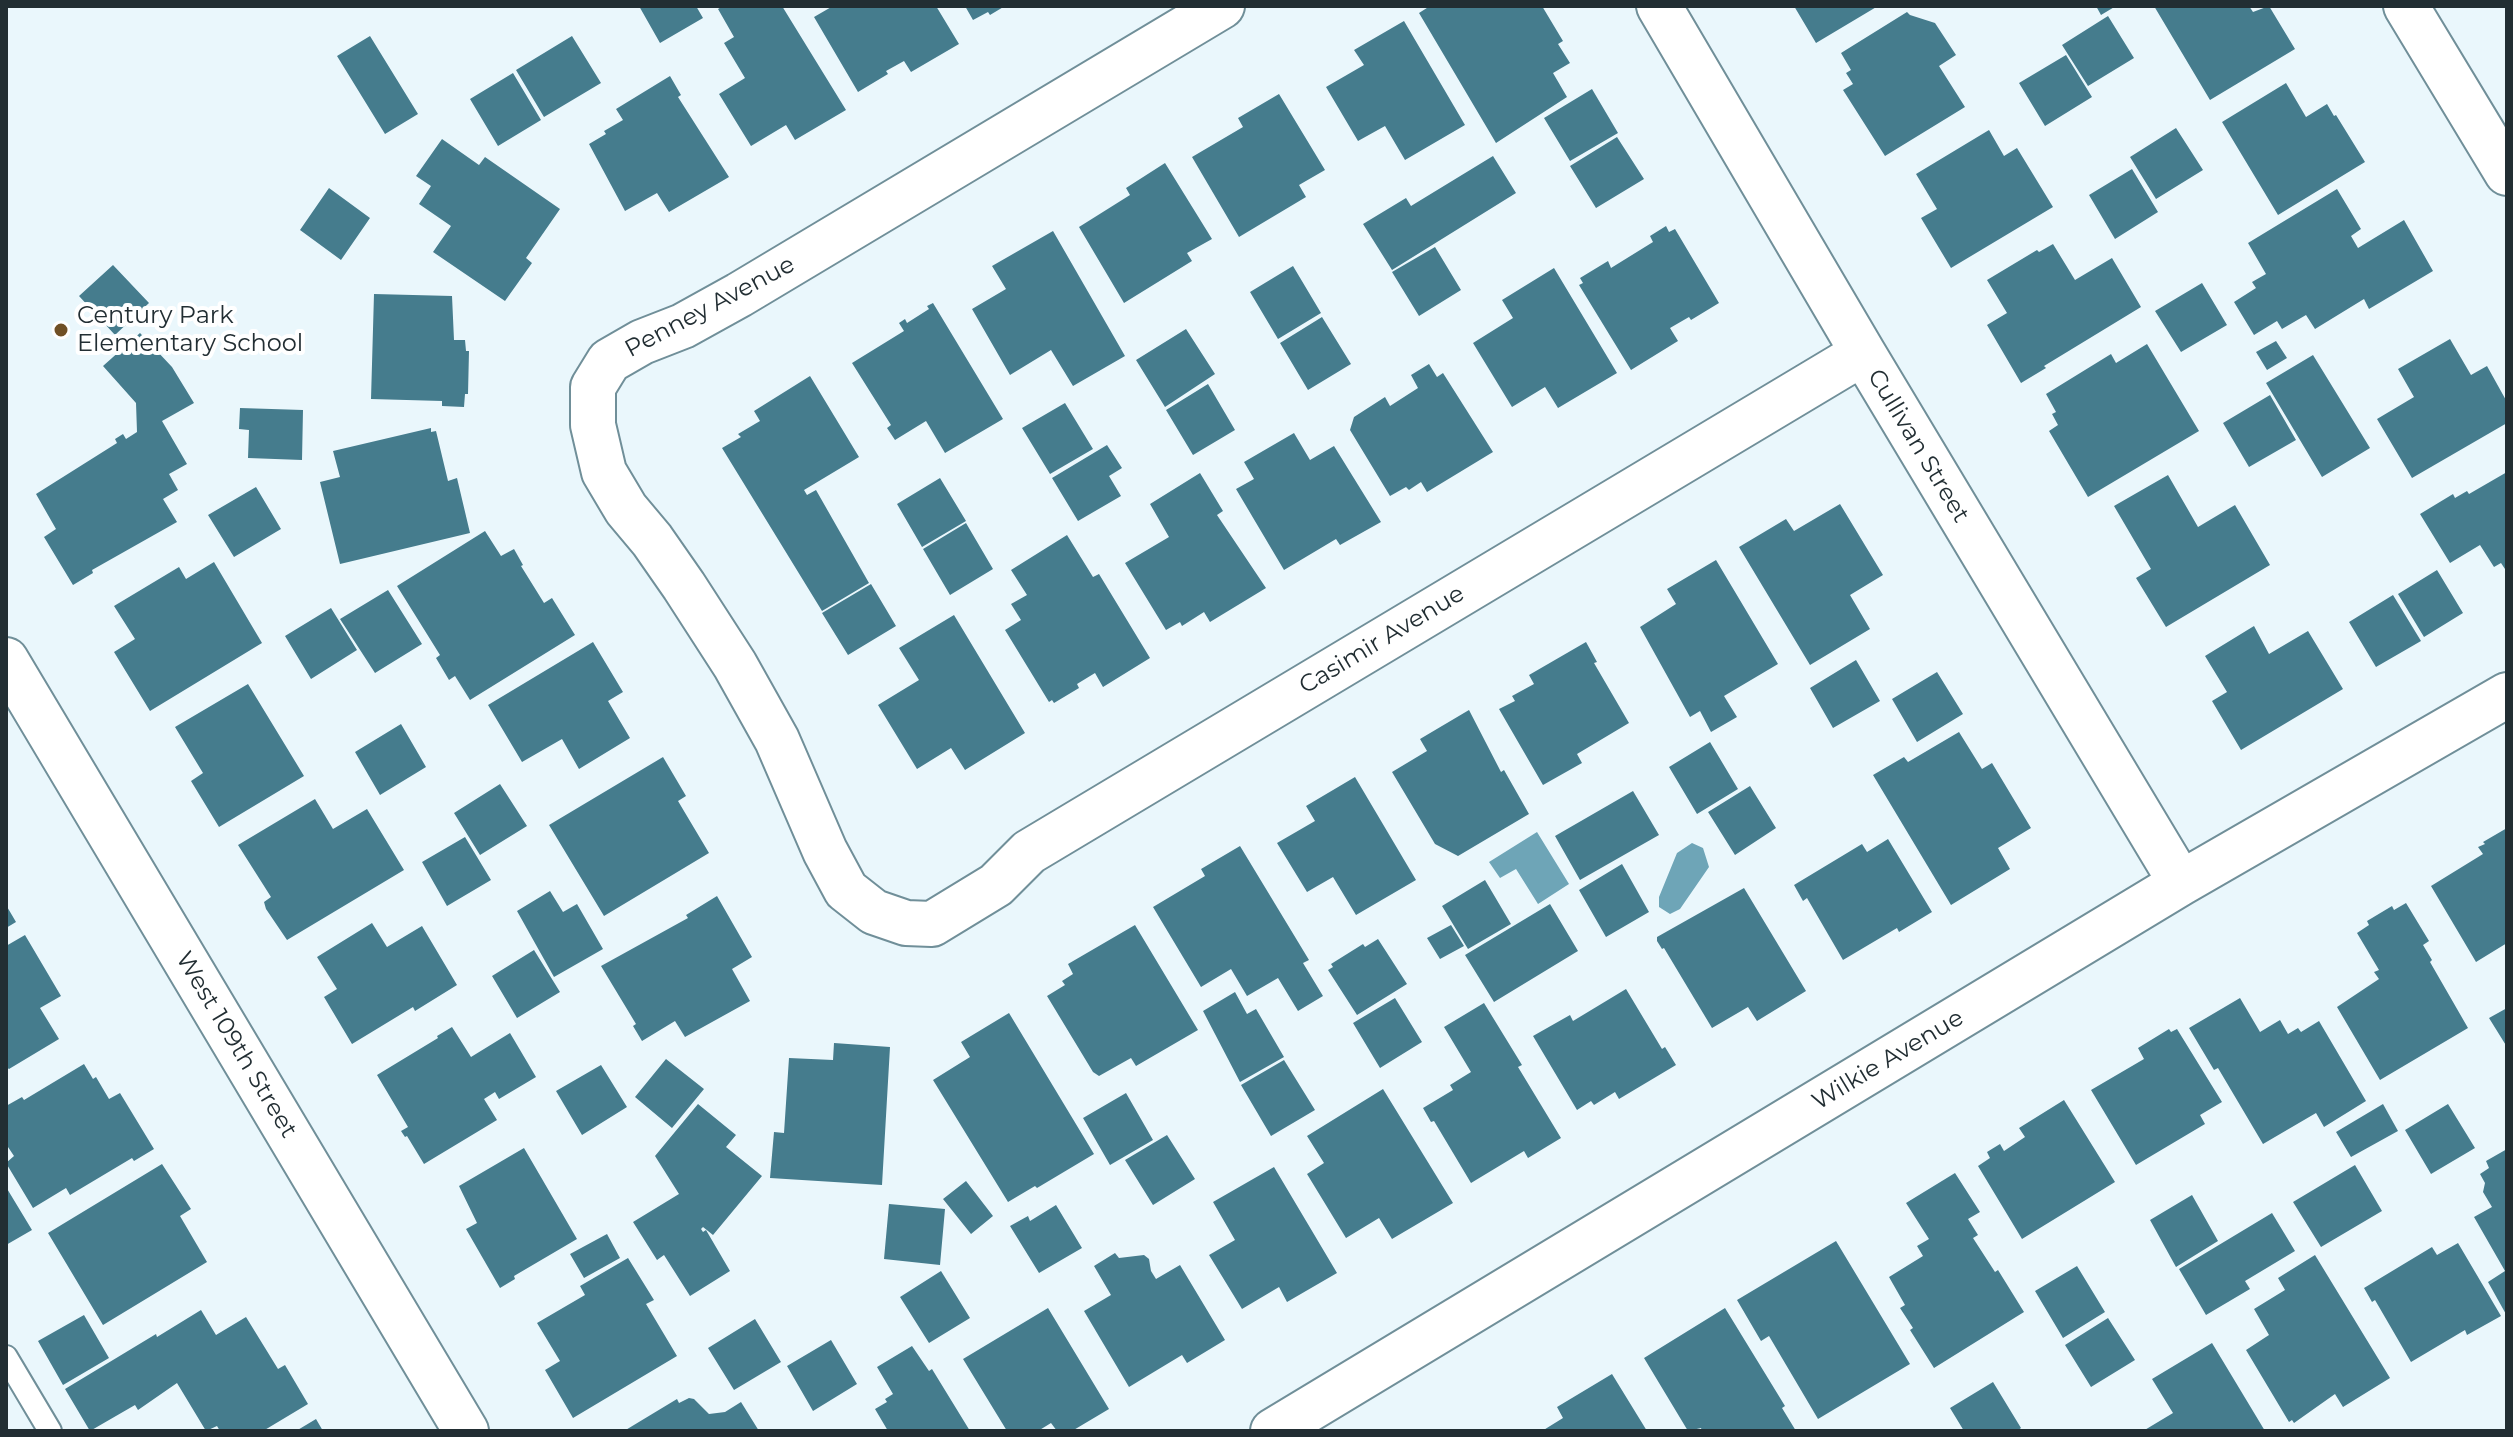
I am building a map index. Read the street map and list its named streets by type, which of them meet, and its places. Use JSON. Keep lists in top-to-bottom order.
{
  "streets": {
    "street": [
      "Penney Avenue",
      "Cullivan Street",
      "Casimir Avenue",
      "West 109th Street",
      "Wilkie Avenue"
    ]
  },
  "crossings": [
    ["Penney Avenue", "Casimir Avenue"],
    ["Cullivan Street", "Casimir Avenue"],
    ["Cullivan Street", "Wilkie Avenue"]
  ],
  "places": ["Century Park Elementary School"]
}
